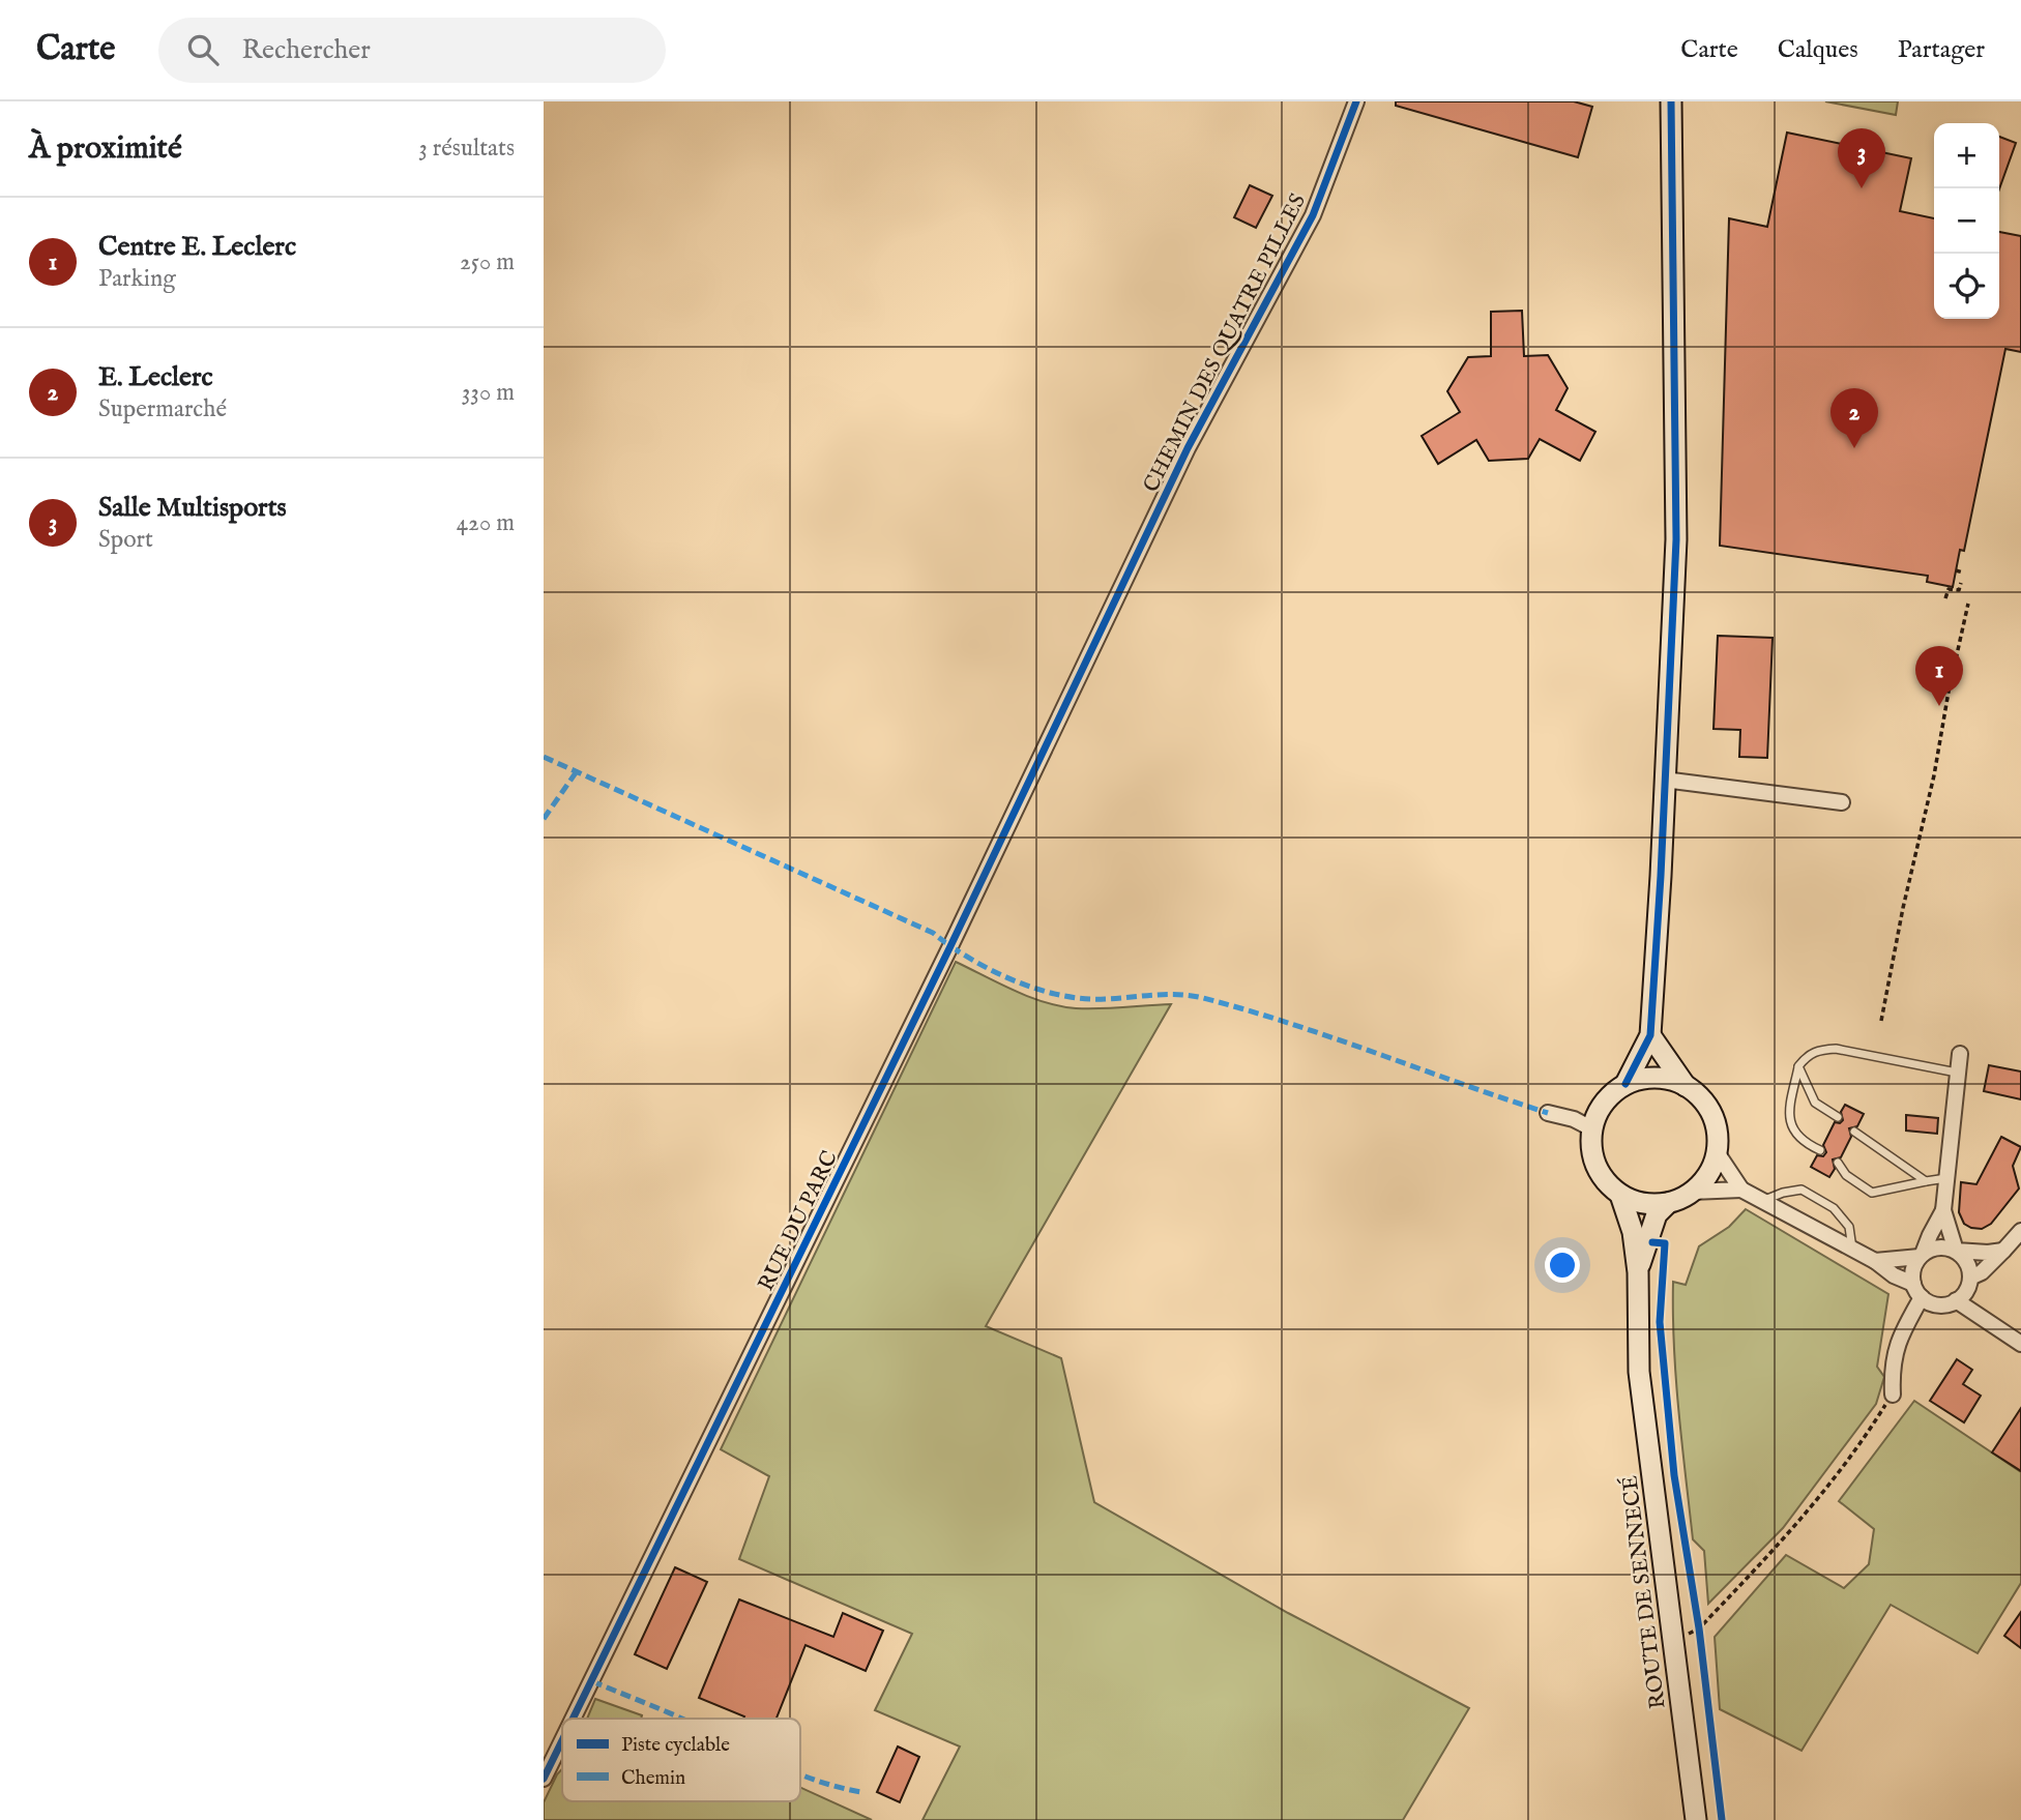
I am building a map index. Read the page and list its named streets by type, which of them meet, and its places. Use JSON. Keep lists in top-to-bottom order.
{
  "streets": {
    "street": ["CHEMIN DES QUATRE PILLES", "RUE DU PARC", "ROUTE DE SENNECÉ"]
  },
  "crossings": [
    ["CHEMIN DES QUATRE PILLES", "RUE DU PARC"]
  ],
  "legend": ["Piste cyclable", "Chemin"],
  "page": {
    "header": "Carte",
    "search": "Rechercher",
    "nav": ["Carte", "Calques", "Partager"],
    "heading": ["À proximité", "3 résultats"],
    "map_buttons": ["+", "−"],
    "pins": ["3", "2", "1"],
    "list": [
      {
        "mark": "1",
        "name": "Centre E. Leclerc",
        "note": "Parking",
        "value": "250 m"
      },
      {
        "mark": "2",
        "name": "E. Leclerc",
        "note": "Supermarché",
        "value": "330 m"
      },
      {
        "mark": "3",
        "name": "Salle Multisports",
        "note": "Sport",
        "value": "420 m"
      }
    ]
  }
}
